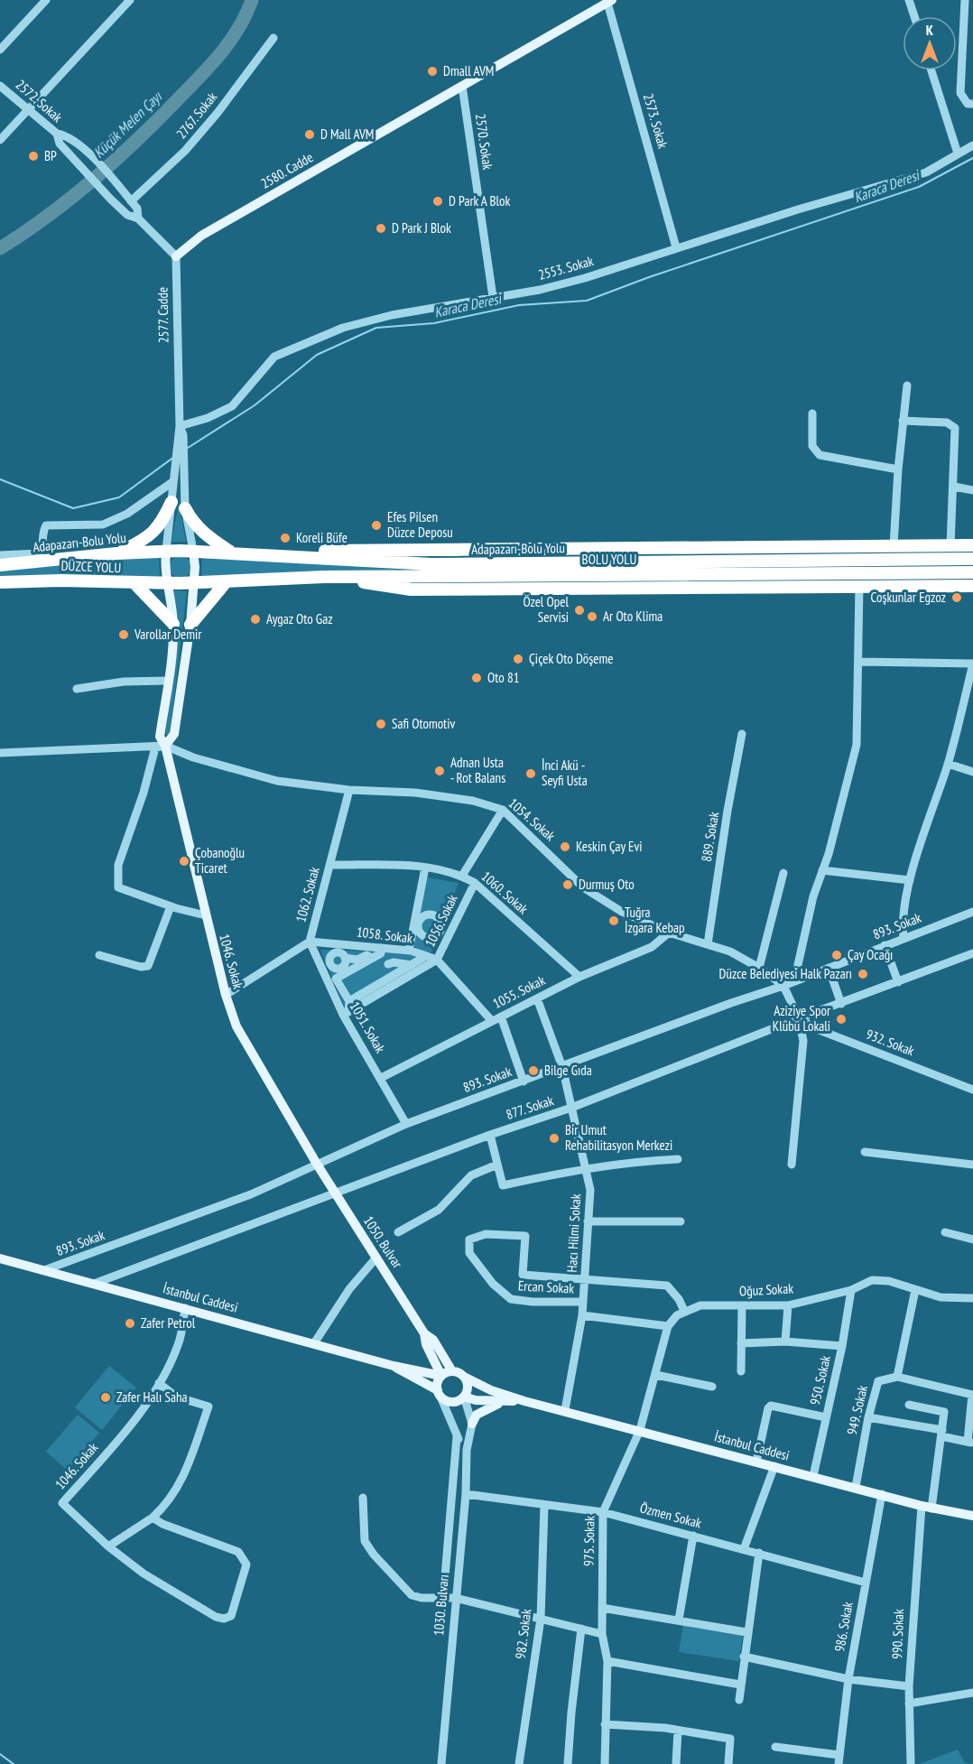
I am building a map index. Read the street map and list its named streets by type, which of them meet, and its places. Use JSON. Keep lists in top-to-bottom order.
{
  "streets": {
    "highway": ["Adapazarı-Bolu Yolu", "BOLU YOLU", "DÜZCE YOLU"],
    "main road": [
      "2580. Cadde",
      "1046. Sokak",
      "1050. Bulvar",
      "İstanbul Caddesi"
    ],
    "street": [
      "2572. Sokak",
      "2767. Sokak",
      "2573. Sokak",
      "2570. Sokak",
      "2553. Sokak",
      "2577. Cadde",
      "1054. Sokak",
      "889. Sokak",
      "1060. Sokak",
      "1062. Sokak",
      "1056. Sokak",
      "893. Sokak",
      "1058. Sokak",
      "1055. Sokak",
      "1051. Sokak",
      "932. Sokak",
      "877. Sokak",
      "Hacı Hilmi Sokak",
      "Ercan Sokak",
      "Oğuz Sokak",
      "950. Sokak",
      "949. Sokak",
      "Özmen Sokak",
      "975. Sokak",
      "1030. Bulvarı",
      "986. Sokak",
      "982. Sokak",
      "990. Sokak"
    ]
  },
  "crossings": [
    ["2573. Sokak", "2580. Cadde"],
    ["2573. Sokak", "2553. Sokak"],
    ["2570. Sokak", "2580. Cadde"],
    ["2570. Sokak", "2553. Sokak"],
    ["2580. Cadde", "2577. Cadde"],
    ["2553. Sokak", "2577. Cadde"],
    ["Adapazarı-Bolu Yolu", "1046. Sokak"],
    ["BOLU YOLU", "DÜZCE YOLU"],
    ["DÜZCE YOLU", "1046. Sokak"],
    ["1054. Sokak", "889. Sokak"],
    ["1054. Sokak", "1062. Sokak"],
    ["1054. Sokak", "893. Sokak"],
    ["1054. Sokak", "1046. Sokak"],
    ["1054. Sokak", "1055. Sokak"],
    ["1060. Sokak", "1062. Sokak"],
    ["1060. Sokak", "1056. Sokak"],
    ["1060. Sokak", "1055. Sokak"],
    ["1062. Sokak", "1058. Sokak"],
    ["1062. Sokak", "1046. Sokak"],
    ["1062. Sokak", "1051. Sokak"],
    ["1056. Sokak", "1058. Sokak"],
    ["1056. Sokak", "1051. Sokak"],
    ["893. Sokak", "1046. Sokak"],
    ["893. Sokak", "1051. Sokak"],
    ["893. Sokak", "Hacı Hilmi Sokak"],
    ["893. Sokak", "1050. Bulvar"],
    ["893. Sokak", "İstanbul Caddesi"],
    ["1058. Sokak", "1055. Sokak"],
    ["1058. Sokak", "1051. Sokak"],
    ["1046. Sokak", "1050. Bulvar"],
    ["1046. Sokak", "İstanbul Caddesi"],
    ["1055. Sokak", "1051. Sokak"],
    ["1055. Sokak", "Hacı Hilmi Sokak"],
    ["932. Sokak", "877. Sokak"],
    ["877. Sokak", "Hacı Hilmi Sokak"],
    ["877. Sokak", "1050. Bulvar"],
    ["877. Sokak", "İstanbul Caddesi"],
    ["Hacı Hilmi Sokak", "Ercan Sokak"],
    ["Hacı Hilmi Sokak", "İstanbul Caddesi"],
    ["Oğuz Sokak", "950. Sokak"],
    ["İstanbul Caddesi", "950. Sokak"],
    ["İstanbul Caddesi", "949. Sokak"],
    ["İstanbul Caddesi", "975. Sokak"],
    ["İstanbul Caddesi", "1030. Bulvarı"],
    ["İstanbul Caddesi", "986. Sokak"],
    ["İstanbul Caddesi", "990. Sokak"],
    ["Özmen Sokak", "975. Sokak"],
    ["Özmen Sokak", "1030. Bulvarı"],
    ["Özmen Sokak", "986. Sokak"],
    ["Özmen Sokak", "982. Sokak"]
  ],
  "water": ["Küçük Melen Çayı", "Karaca Deresi"],
  "places": [
    "Dmall AVM",
    "D Mall AVM",
    "BP",
    "D Park A Blok",
    "D Park J Blok",
    "Efes Pilsen Düzce Deposu",
    "Koreli Büfe",
    "Coşkunlar Egzoz",
    "Özel Opel Servisi",
    "Ar Oto Klima",
    "Aygaz Oto Gaz",
    "Varollar Demir",
    "Çiçek Oto Döşeme",
    "Oto 81",
    "Safi Otomotiv",
    "Adnan Usta - Rot Balans",
    "İnci Akü - Seyfi Usta",
    "Keskin Çay Evi",
    "Çobanoğlu Ticaret",
    "Durmuş Oto",
    "Tuğra İzgara Kebap",
    "Çay Ocağı",
    "Düzce Belediyesi Halk Pazarı",
    "Aziziye Spor Klübü Lokali",
    "Bilge Gıda",
    "Bir Umut Rehabilitasyon Merkezi",
    "Zafer Petrol",
    "Zafer Halı Saha"
  ],
  "north": "top"
}
